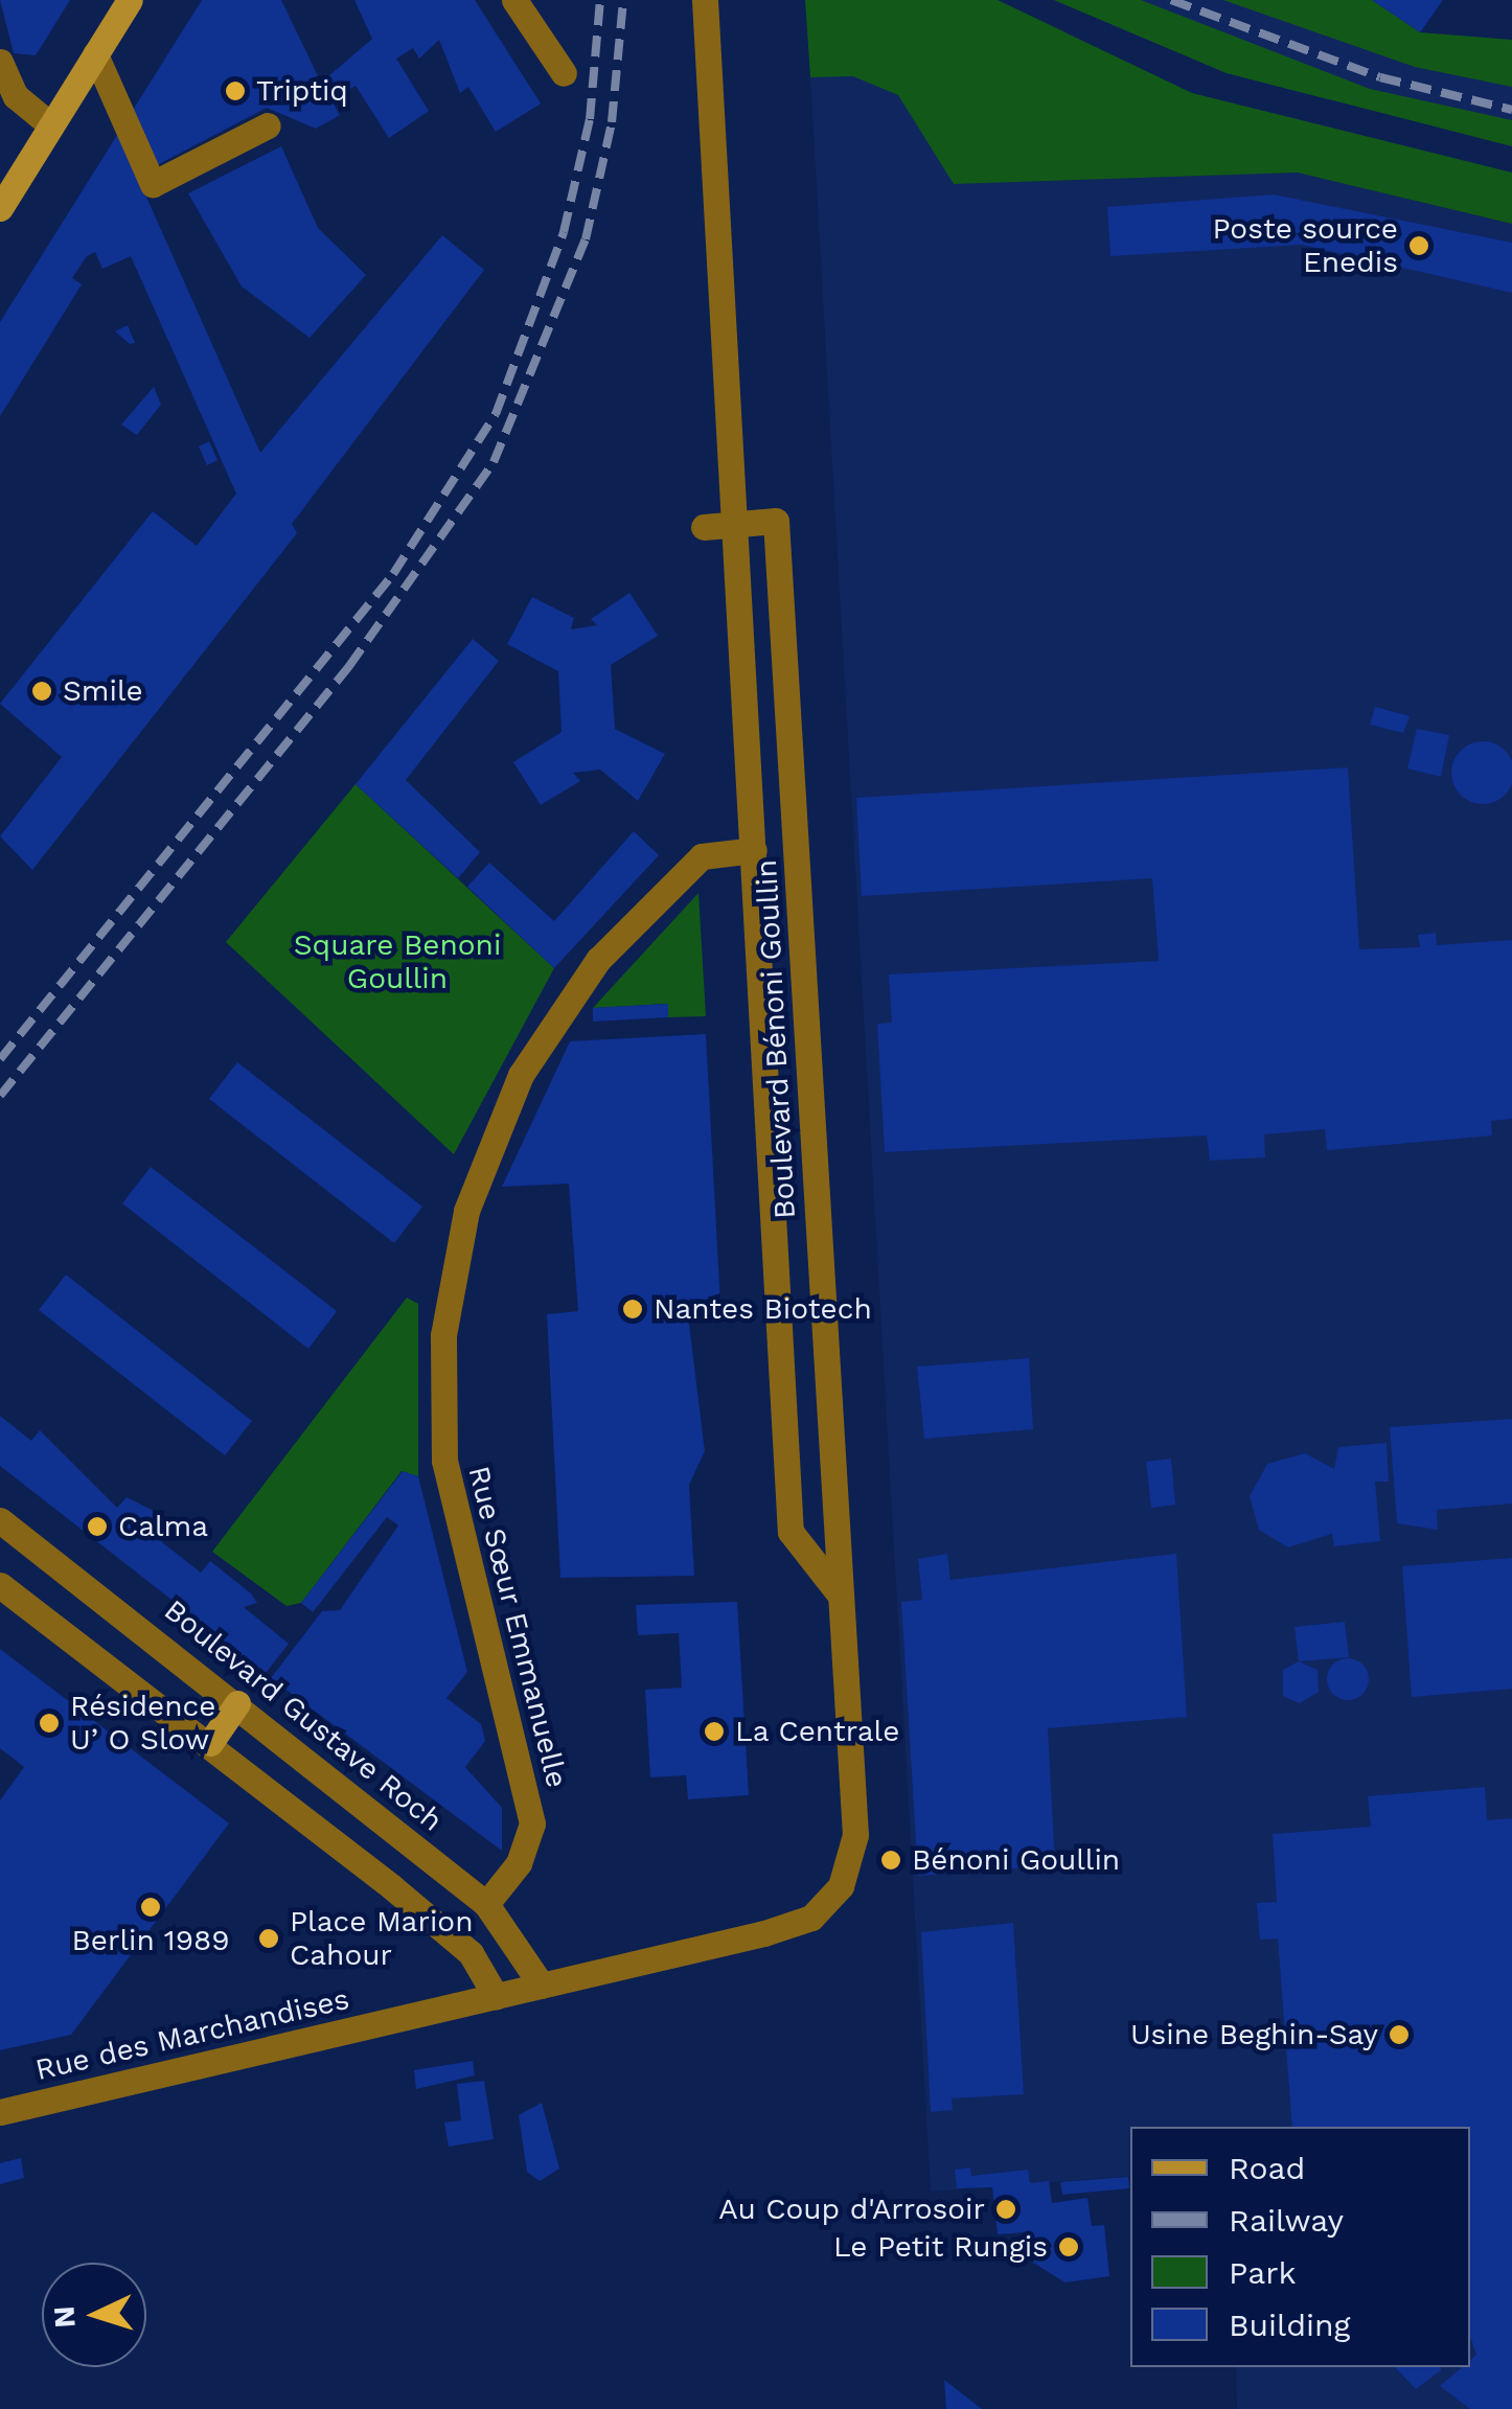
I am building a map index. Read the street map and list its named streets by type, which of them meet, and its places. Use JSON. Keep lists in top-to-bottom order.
{
  "streets": {
    "street": [
      "Boulevard Bénoni Goullin",
      "Rue Sœur Emmanuelle",
      "Boulevard Gustave Roch",
      "Rue des Marchandises"
    ]
  },
  "crossings": [
    ["Boulevard Bénoni Goullin", "Rue Sœur Emmanuelle"],
    ["Boulevard Bénoni Goullin", "Rue des Marchandises"],
    ["Rue Sœur Emmanuelle", "Boulevard Gustave Roch"],
    ["Boulevard Gustave Roch", "Rue des Marchandises"]
  ],
  "parks": ["Square Benoni Goullin"],
  "places": [
    "Triptiq",
    "Poste source Enedis",
    "Smile",
    "Nantes Biotech",
    "Calma",
    "Résidence U’ O Slow",
    "La Centrale",
    "Bénoni Goullin",
    "Berlin 1989",
    "Place Marion Cahour",
    "Usine Beghin-Say",
    "Au Coup d'Arrosoir",
    "Le Petit Rungis"
  ],
  "legend": [
    "Road",
    "Railway",
    "Park",
    "Building"
  ],
  "north": "left"
}
